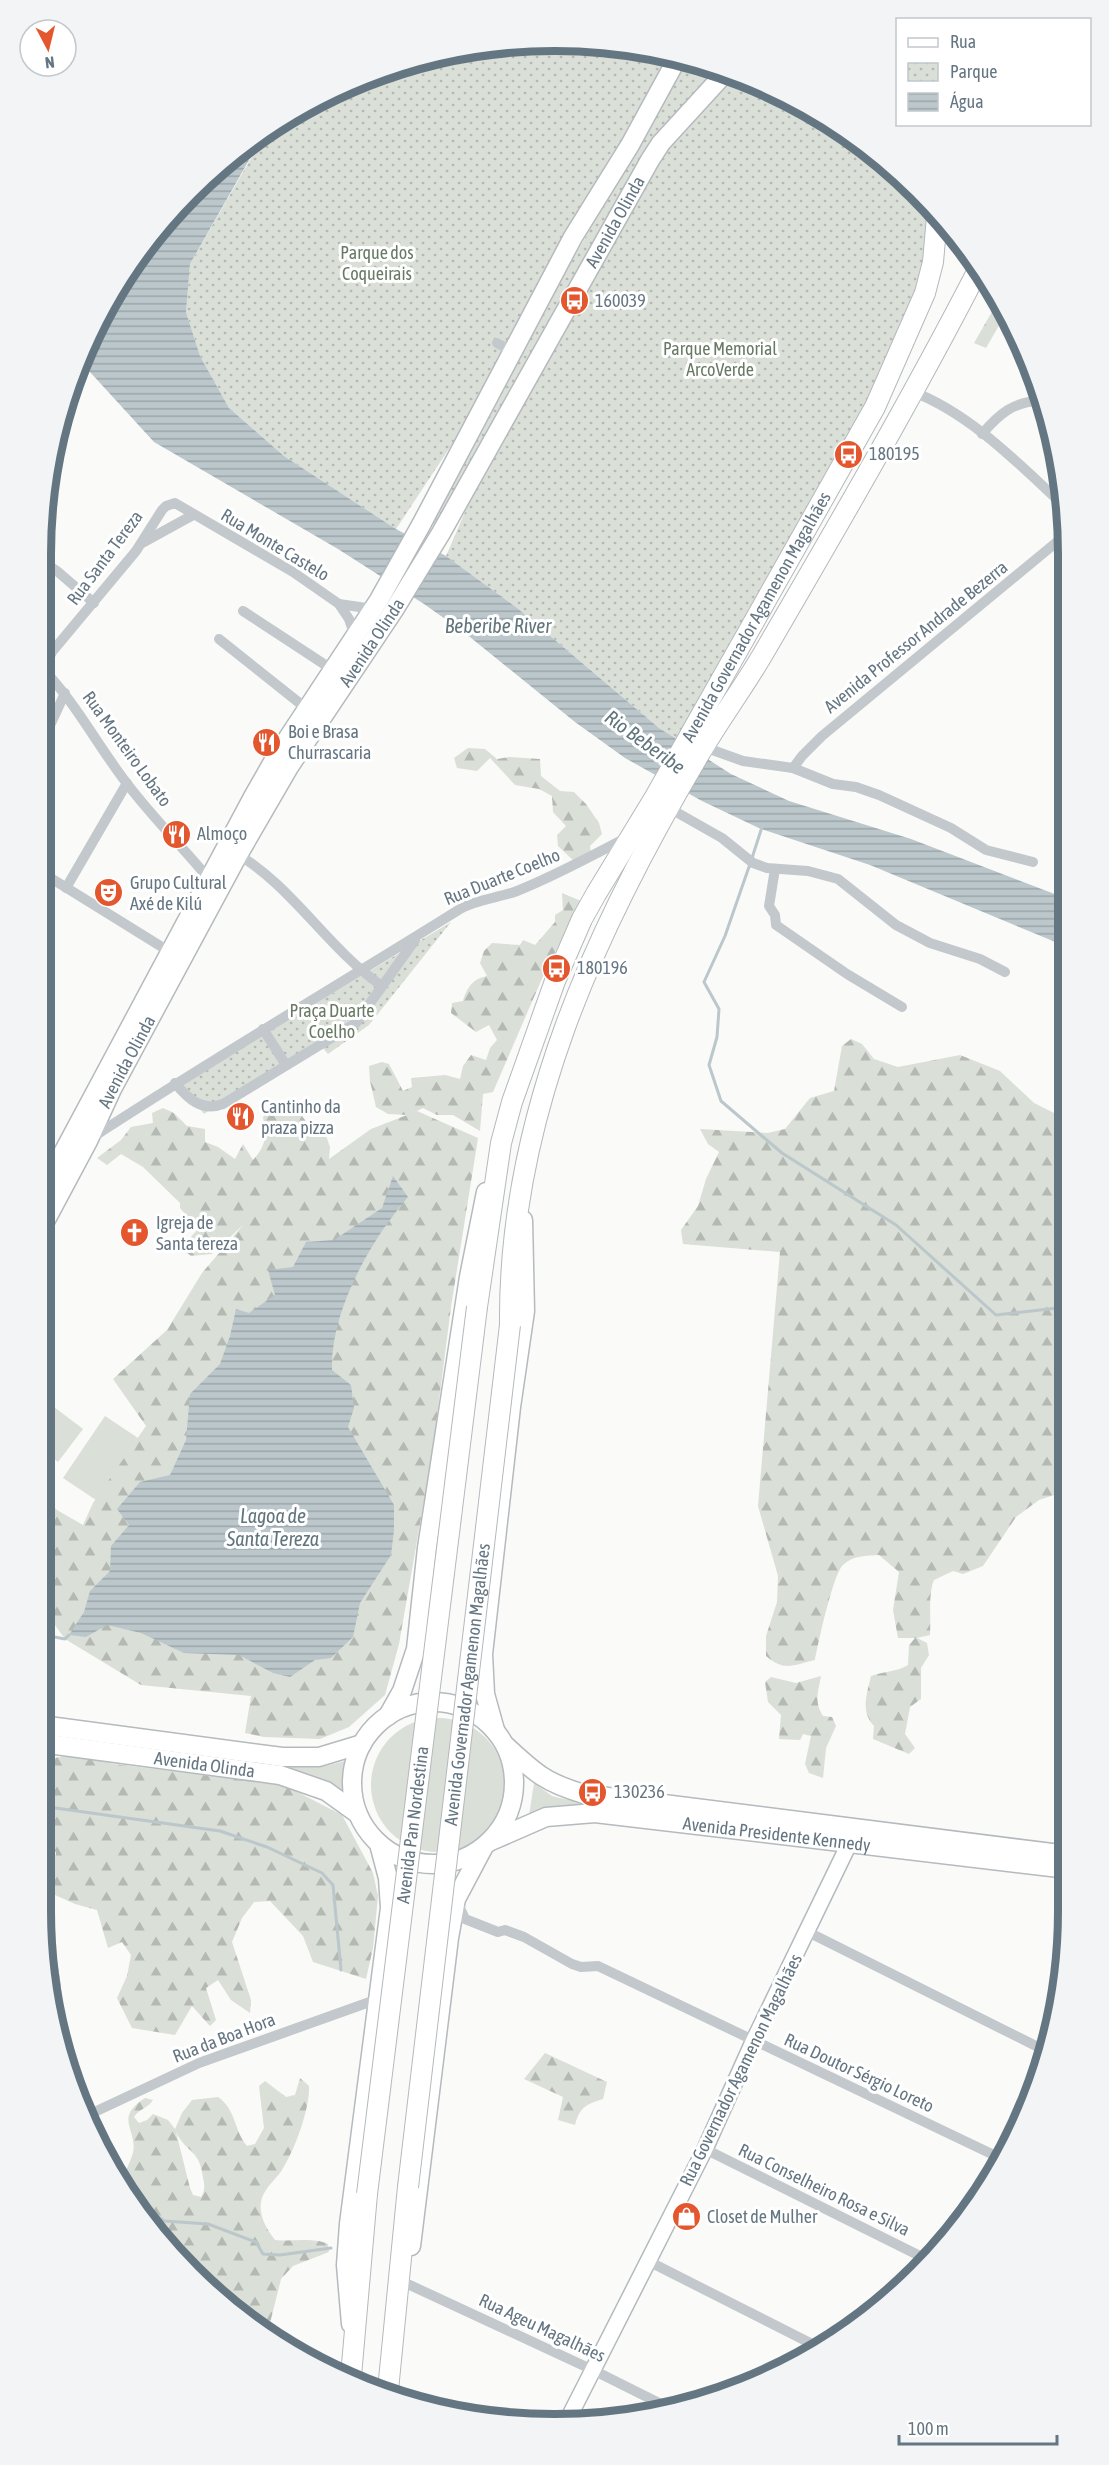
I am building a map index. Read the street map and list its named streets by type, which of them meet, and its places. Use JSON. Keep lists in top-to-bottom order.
{
  "streets": {
    "highway": ["Avenida Governador Agamenon Magalhães", "Avenida Pan Nordestina"],
    "main road": ["Avenida Olinda", "Avenida Presidente Kennedy"],
    "street": [
      "Rua Monte Castelo",
      "Rua Santa Tereza",
      "Avenida Professor Andrade Bezerra",
      "Rua Monteiro Lobato",
      "Rua Duarte Coelho",
      "Rua da Boa Hora",
      "Rua Governador Agamenon Magalhães",
      "Rua Doutor Sérgio Loreto",
      "Rua Conselheiro Rosa e Silva",
      "Rua Ageu Magalhães"
    ]
  },
  "crossings": [
    ["Avenida Olinda", "Rua Monte Castelo"],
    ["Avenida Olinda", "Avenida Governador Agamenon Magalhães"],
    ["Avenida Olinda", "Rua Monteiro Lobato"],
    ["Avenida Olinda", "Rua Duarte Coelho"],
    ["Avenida Olinda", "Avenida Pan Nordestina"],
    ["Avenida Olinda", "Avenida Presidente Kennedy"],
    ["Rua Monte Castelo", "Rua Santa Tereza"],
    ["Avenida Governador Agamenon Magalhães", "Rua Duarte Coelho"],
    ["Avenida Governador Agamenon Magalhães", "Avenida Pan Nordestina"],
    ["Avenida Governador Agamenon Magalhães", "Avenida Presidente Kennedy"],
    ["Avenida Governador Agamenon Magalhães", "Rua Ageu Magalhães"],
    ["Avenida Pan Nordestina", "Avenida Presidente Kennedy"],
    ["Avenida Pan Nordestina", "Rua da Boa Hora"],
    ["Avenida Presidente Kennedy", "Rua Governador Agamenon Magalhães"],
    ["Rua Governador Agamenon Magalhães", "Rua Doutor Sérgio Loreto"],
    ["Rua Governador Agamenon Magalhães", "Rua Conselheiro Rosa e Silva"],
    ["Rua Governador Agamenon Magalhães", "Rua Ageu Magalhães"]
  ],
  "water": ["Beberibe River", "Rio Beberibe", "Lagoa de Santa Tereza"],
  "parks": ["Parque dos Coqueirais", "Parque Memorial ArcoVerde", "Praça Duarte Coelho"],
  "places": {
    "bus stop": [
      "160039",
      "180195",
      "180196",
      "130236"
    ],
    "restaurant": ["Boi e Brasa Churrascaria", "Almoço", "Cantinho da praza pizza"],
    "theatre": ["Grupo Cultural Axé de Kilú"],
    "church": ["Igreja de Santa tereza"],
    "shop": ["Closet de Mulher"]
  },
  "legend": ["Rua", "Parque", "Água"],
  "scale_bar": "100 m",
  "north": "bottom"
}
